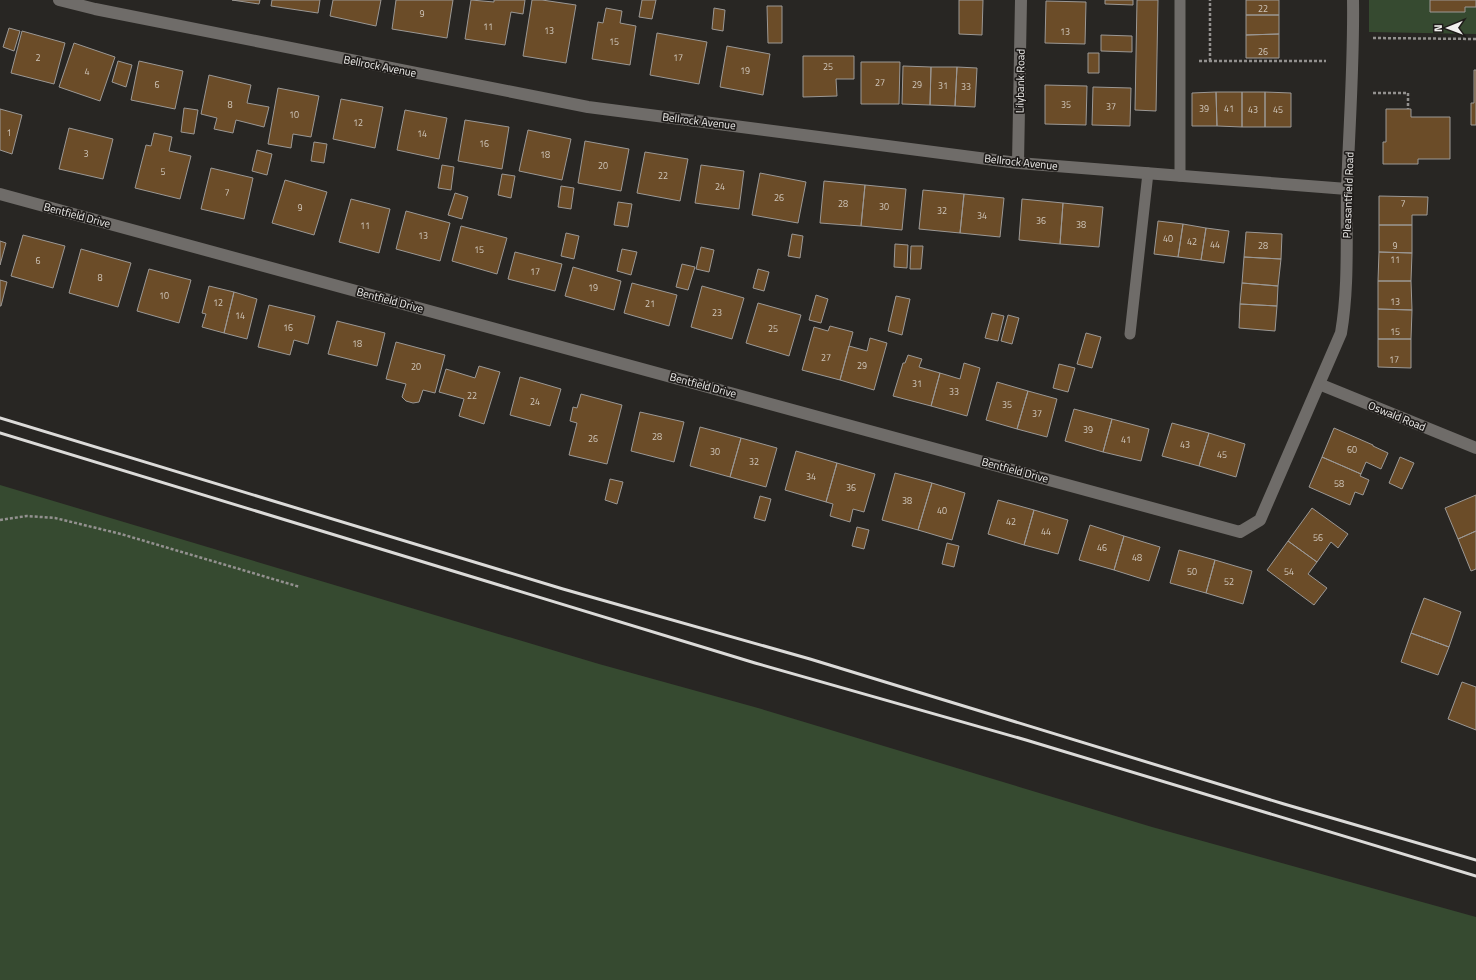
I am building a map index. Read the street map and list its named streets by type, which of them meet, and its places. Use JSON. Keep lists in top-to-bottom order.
{
  "streets": {
    "street": [
      "Bellrock Avenue",
      "Lilybank Road",
      "Pleasantfield Road",
      "Bentfield Drive",
      "Oswald Road"
    ]
  },
  "crossings": [
    ["Bellrock Avenue", "Lilybank Road"],
    ["Bellrock Avenue", "Pleasantfield Road"],
    ["Pleasantfield Road", "Bentfield Drive"],
    ["Pleasantfield Road", "Oswald Road"],
    ["Bentfield Drive", "Oswald Road"]
  ],
  "house_numbers": [
    "22",
    "9",
    "11",
    "13",
    "13",
    "15",
    "26",
    "2",
    "17",
    "25",
    "19",
    "4",
    "27",
    "6",
    "29",
    "31",
    "33",
    "8",
    "35",
    "37",
    "39",
    "41",
    "43",
    "45",
    "10",
    "12",
    "1",
    "14",
    "16",
    "3",
    "18",
    "20",
    "5",
    "22",
    "24",
    "7",
    "26",
    "28",
    "7",
    "30",
    "9",
    "32",
    "34",
    "36",
    "38",
    "11",
    "13",
    "40",
    "42",
    "44",
    "28",
    "9",
    "15",
    "11",
    "6",
    "17",
    "8",
    "19",
    "10",
    "13",
    "12",
    "21",
    "23",
    "14",
    "16",
    "25",
    "15",
    "18",
    "27",
    "17",
    "29",
    "20",
    "31",
    "33",
    "22",
    "24",
    "35",
    "37",
    "39",
    "28",
    "26",
    "41",
    "43",
    "60",
    "30",
    "45",
    "32",
    "34",
    "58",
    "36",
    "38",
    "40",
    "42",
    "44",
    "56",
    "46",
    "48",
    "50",
    "54",
    "52"
  ],
  "north": "left"
}
